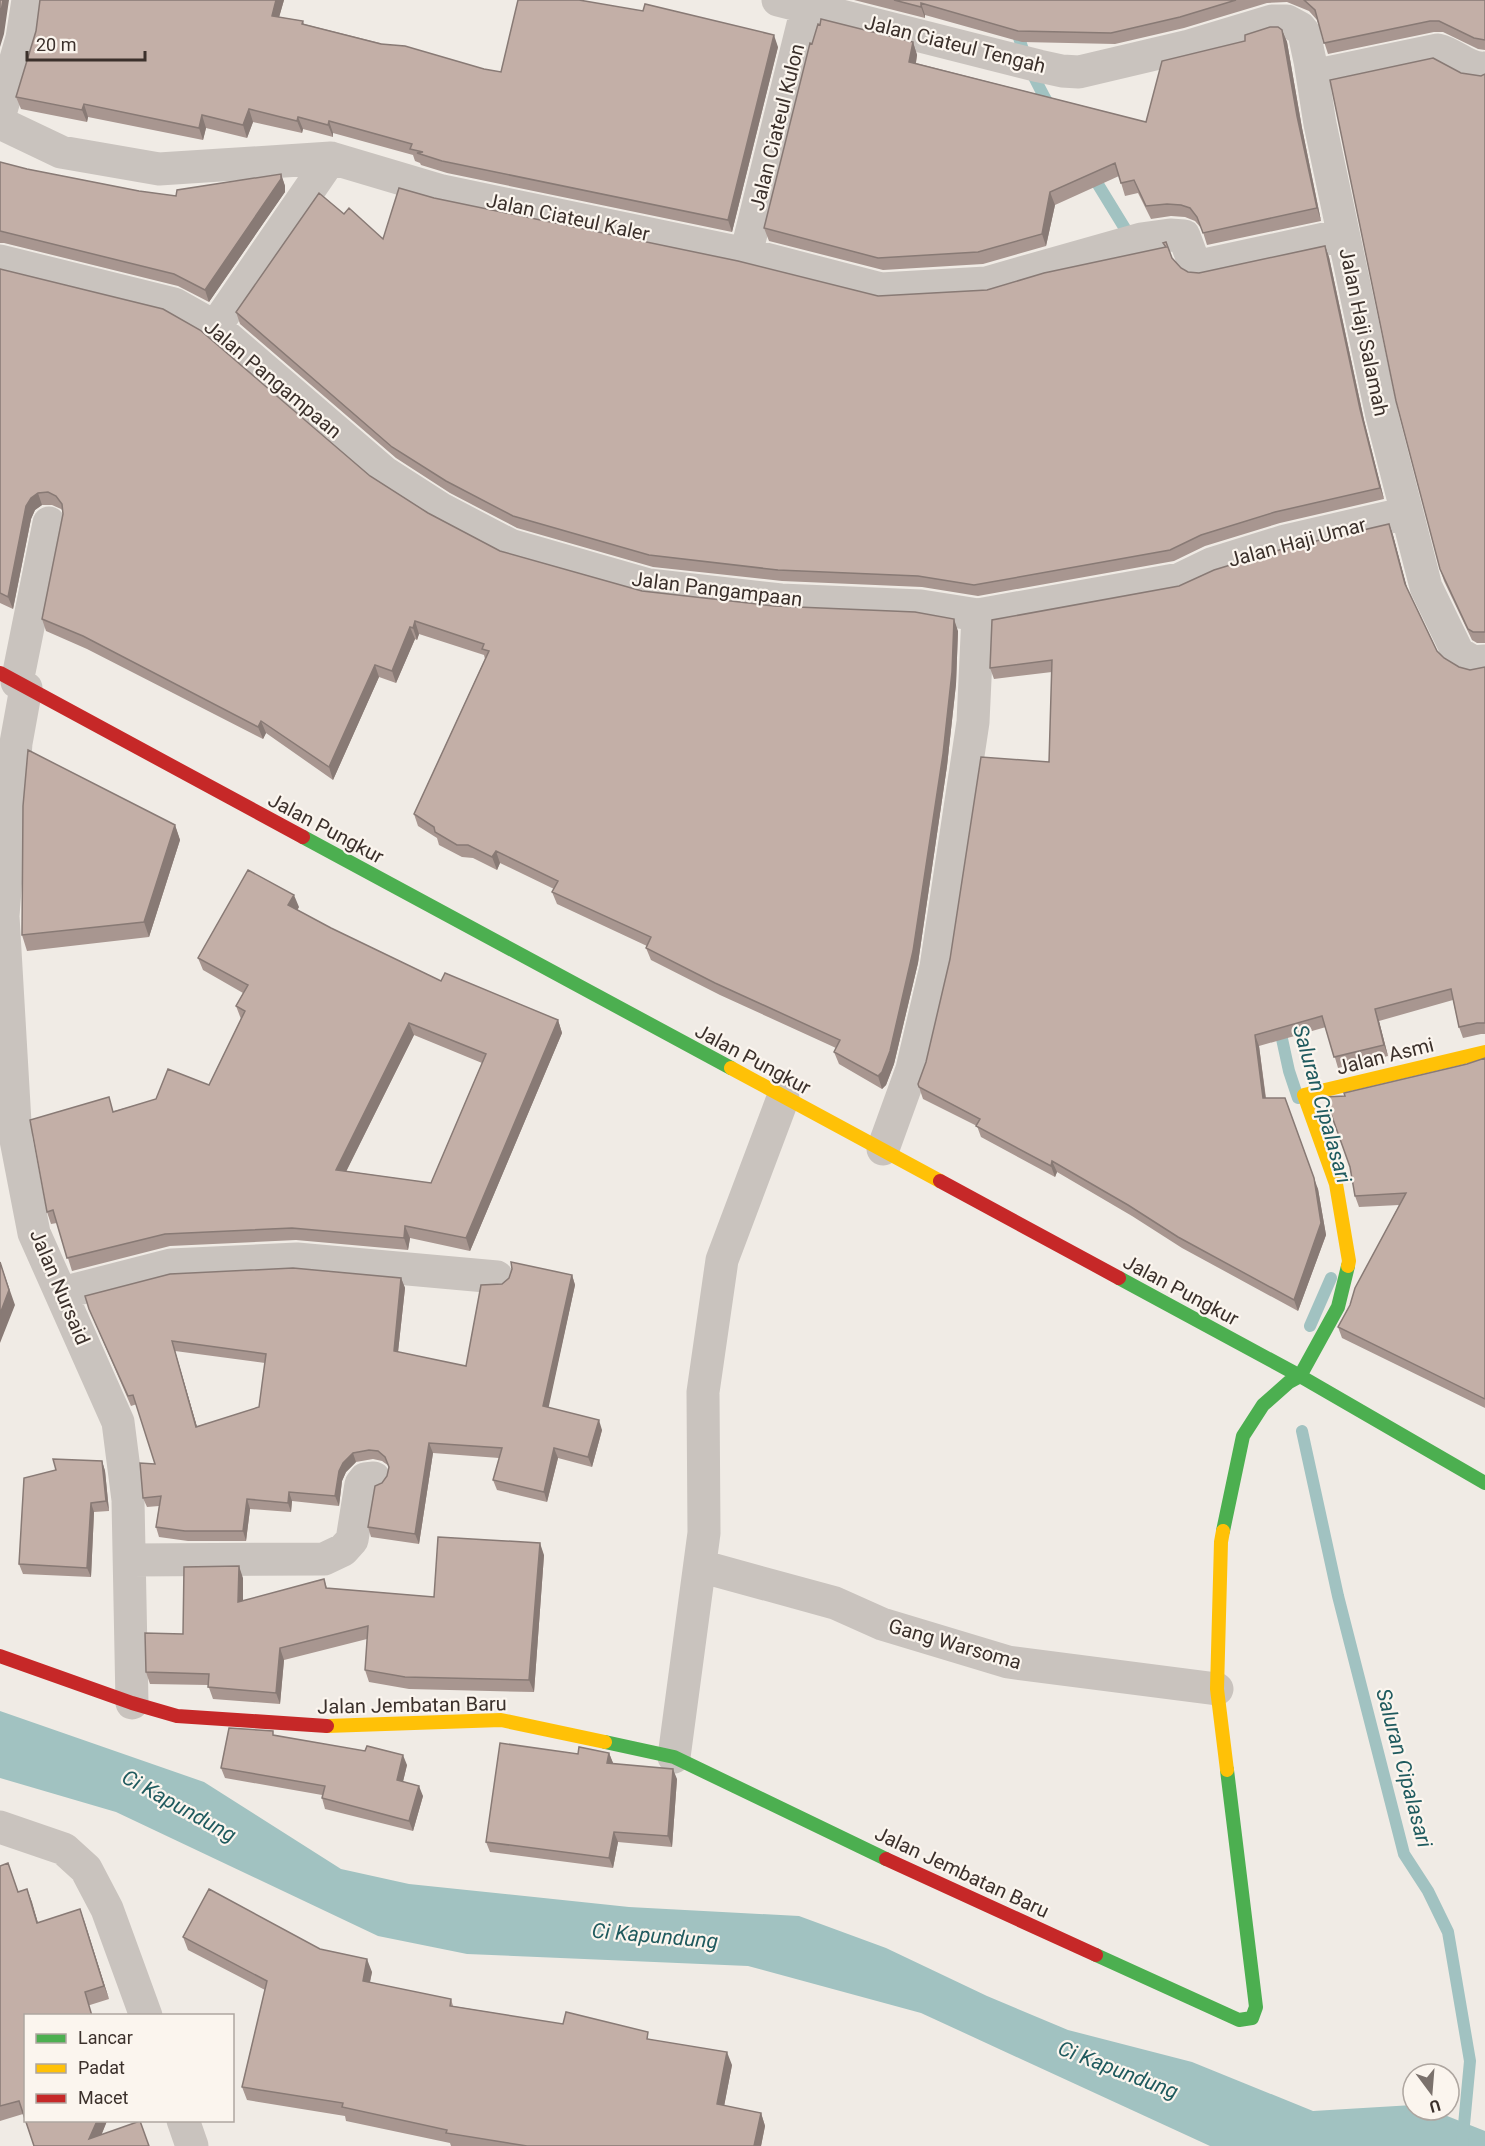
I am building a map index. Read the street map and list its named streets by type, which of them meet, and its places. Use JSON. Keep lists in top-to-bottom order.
{
  "streets": {
    "street": [
      "Jalan Ciateul Tengah",
      "Jalan Ciateul Kulon",
      "Jalan Ciateul Kaler",
      "Jalan Haji Salamah",
      "Jalan Pangampaan",
      "Jalan Haji Umar",
      "Jalan Pungkur",
      "Jalan Asmi",
      "Jalan Nursaid",
      "Gang Warsoma",
      "Jalan Jembatan Baru"
    ]
  },
  "crossings": [
    ["Jalan Ciateul Tengah", "Jalan Ciateul Kulon"],
    ["Jalan Ciateul Tengah", "Jalan Haji Salamah"],
    ["Jalan Ciateul Kulon", "Jalan Ciateul Kaler"],
    ["Jalan Ciateul Kaler", "Jalan Haji Salamah"],
    ["Jalan Haji Salamah", "Jalan Haji Umar"],
    ["Jalan Pangampaan", "Jalan Haji Umar"],
    ["Jalan Pungkur", "Jalan Asmi"],
    ["Jalan Pungkur", "Jalan Nursaid"],
    ["Jalan Pungkur", "Jalan Jembatan Baru"],
    ["Jalan Asmi", "Jalan Jembatan Baru"],
    ["Jalan Nursaid", "Jalan Jembatan Baru"],
    ["Gang Warsoma", "Jalan Jembatan Baru"]
  ],
  "water": ["Saluran Cipalasari", "Ci Kapundung"],
  "legend": ["Lancar", "Padat", "Macet"],
  "scale_bar": "20 m",
  "north": "bottom"
}
